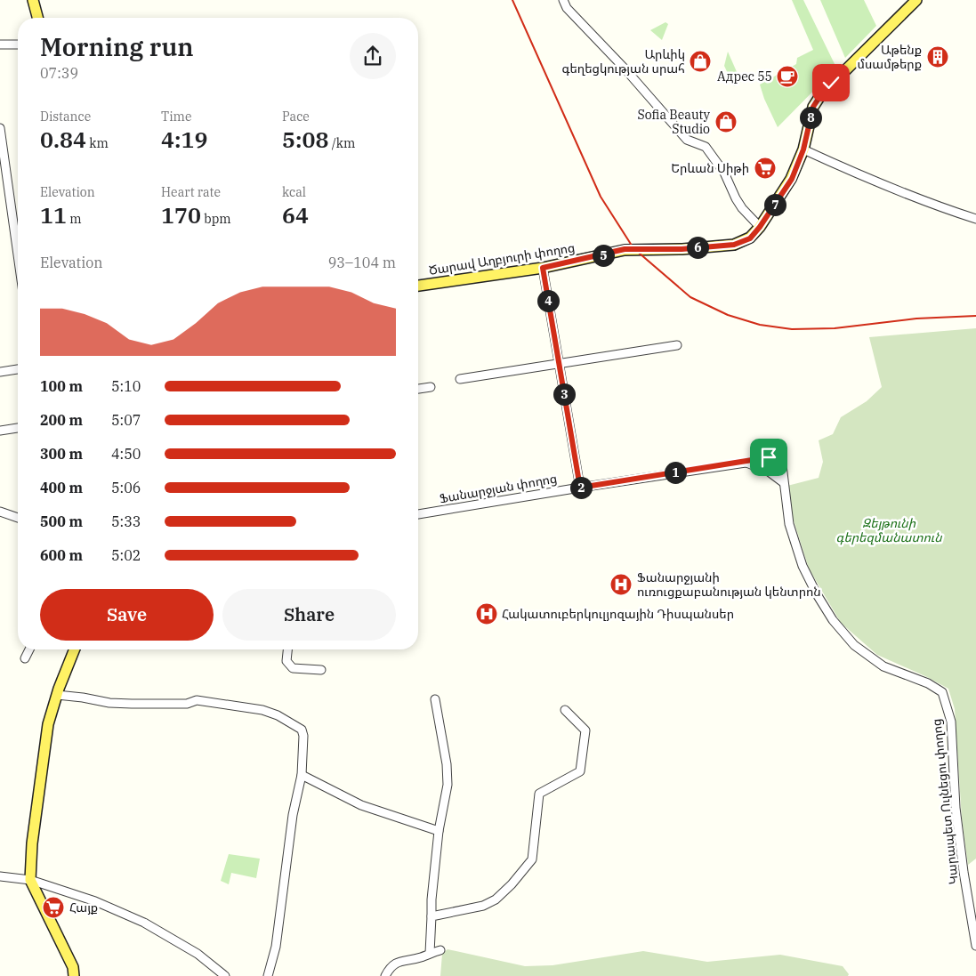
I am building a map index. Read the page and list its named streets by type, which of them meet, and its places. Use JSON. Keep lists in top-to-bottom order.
{
  "streets": {
    "main road": ["Ծարավ Աղբյուրի փողոց"],
    "street": ["Ֆանարջյան փողոց", "Կարապետ Ուլնեցու փողոց"]
  },
  "crossings": [
    ["Ֆանարջյան փողոց", "Կարապետ Ուլնեցու փողոց"]
  ],
  "parks": ["Զեյթունի գերեզմանատուն"],
  "places": {
    "building": ["Աթենք մսամթերք"],
    "shop": ["Արևիկ գեղեցկության սրահ", "Sofia Beauty Studio"],
    "cafe": ["Адрес 55"],
    "supermarket": ["Երևան Սիթի", "Հայք"],
    "hospital": ["Ֆանարջյանի ուռուցքաբանության կենտրոն", "Հակատուբերկուլյոզային Դիսպանսեր"]
  },
  "page": {
    "heading": ["Morning run", "07:39"],
    "stats": [
      ["Distance", "0.84 km"],
      ["Time", "4:19"],
      ["Pace", "5:08 /km"],
      ["Elevation", "11 m"],
      ["Heart rate", "170 bpm"],
      ["kcal", "64"]
    ],
    "pins": [
      "8",
      "7",
      "6",
      "5",
      "4",
      "3",
      "1",
      "2"
    ],
    "chart": ["Elevation", "93–104 m"],
    "list": [
      {
        "name": "100 m",
        "note": "5:10"
      },
      {
        "name": "200 m",
        "note": "5:07"
      },
      {
        "name": "300 m",
        "note": "4:50"
      },
      {
        "name": "400 m",
        "note": "5:06"
      },
      {
        "name": "500 m",
        "note": "5:33"
      },
      {
        "name": "600 m",
        "note": "5:02"
      }
    ],
    "buttons": ["Save", "Share"]
  }
}
